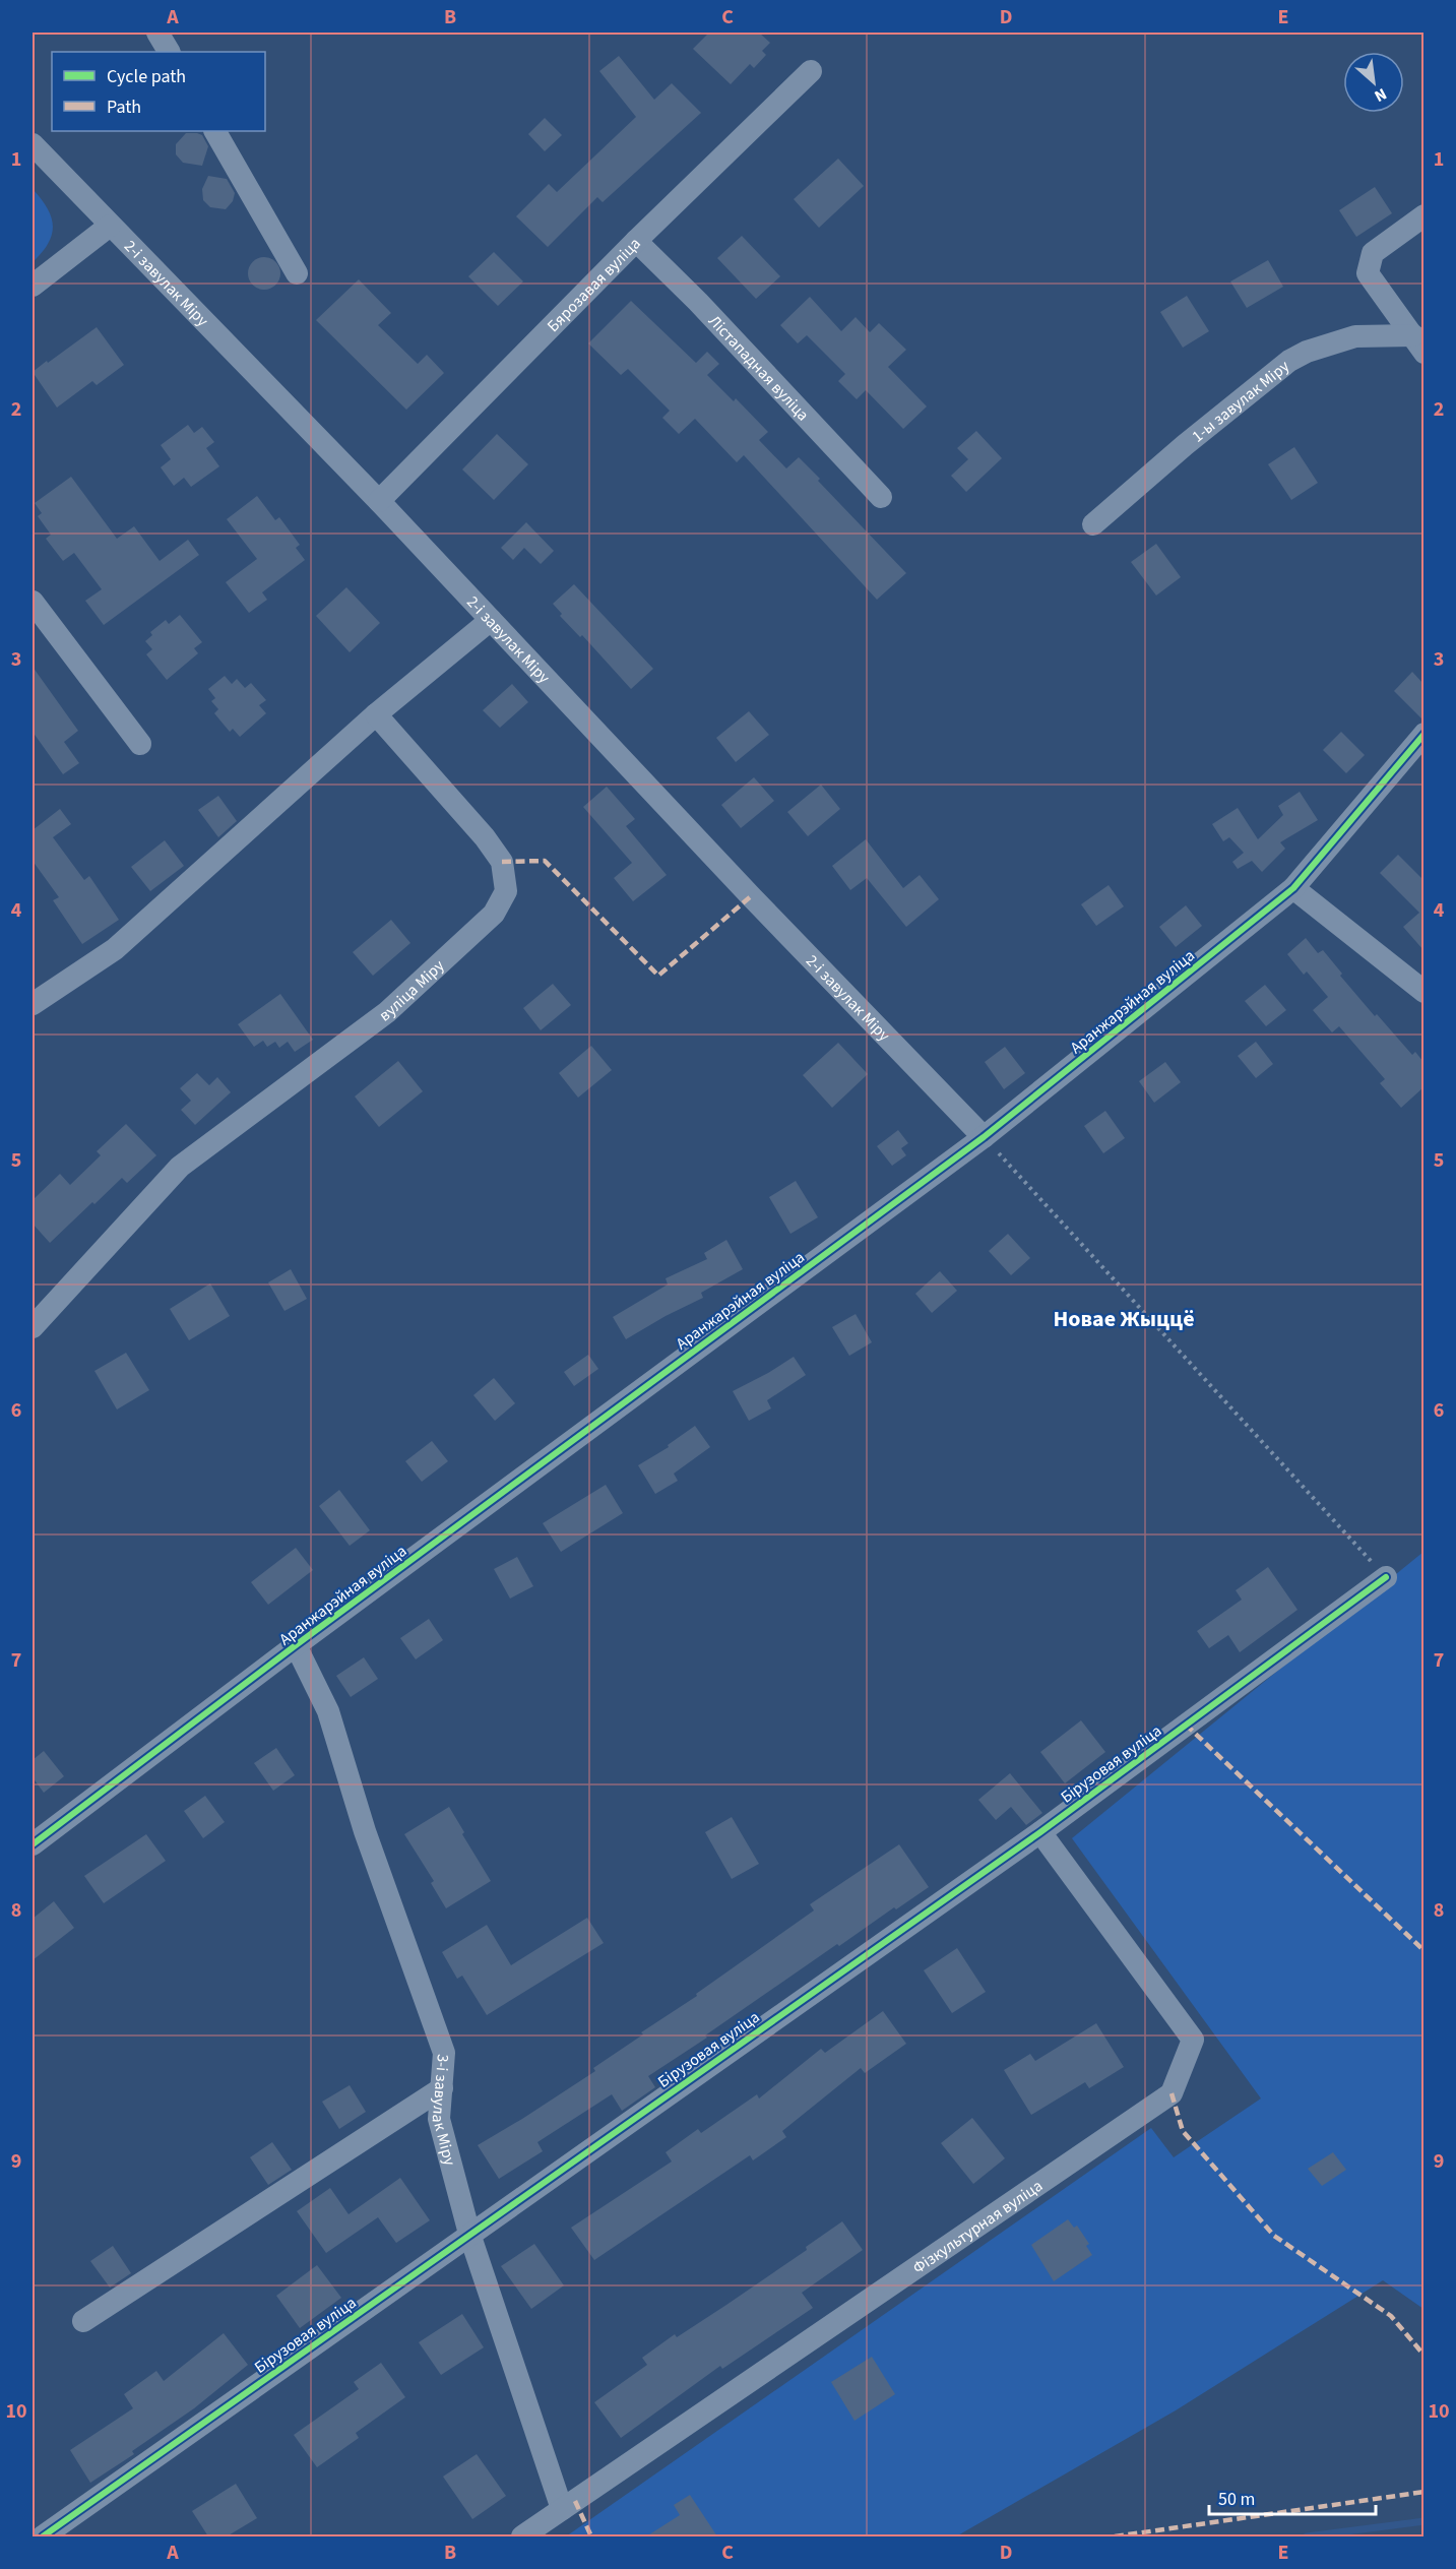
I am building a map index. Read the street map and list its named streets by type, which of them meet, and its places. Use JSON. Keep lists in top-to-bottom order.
{
  "streets": {
    "street": [
      "2-і завулак Міру",
      "Бярозавая вуліца",
      "Лістападная вуліца",
      "1-ы завулак Міру",
      "вуліца Міру",
      "Аранжарэйная вуліца",
      "Бірузовая вуліца",
      "3-і завулак Міру",
      "Фізкультурная вуліца"
    ]
  },
  "crossings": [
    ["2-і завулак Міру", "Бярозавая вуліца"],
    ["2-і завулак Міру", "Аранжарэйная вуліца"],
    ["Бярозавая вуліца", "Лістападная вуліца"],
    ["Аранжарэйная вуліца", "3-і завулак Міру"],
    ["Бірузовая вуліца", "3-і завулак Міру"],
    ["Бірузовая вуліца", "Фізкультурная вуліца"],
    ["3-і завулак Міру", "Фізкультурная вуліца"]
  ],
  "districts": ["Новае Жыццё"],
  "legend": ["Cycle path", "Path"],
  "scale_bar": "50 m",
  "north": "bottom right",
  "grid": {
    "columns": [
      "A",
      "B",
      "C",
      "D",
      "E"
    ],
    "rows": [
      "1",
      "2",
      "3",
      "4",
      "5",
      "6",
      "7",
      "8",
      "9",
      "10"
    ]
  }
}
